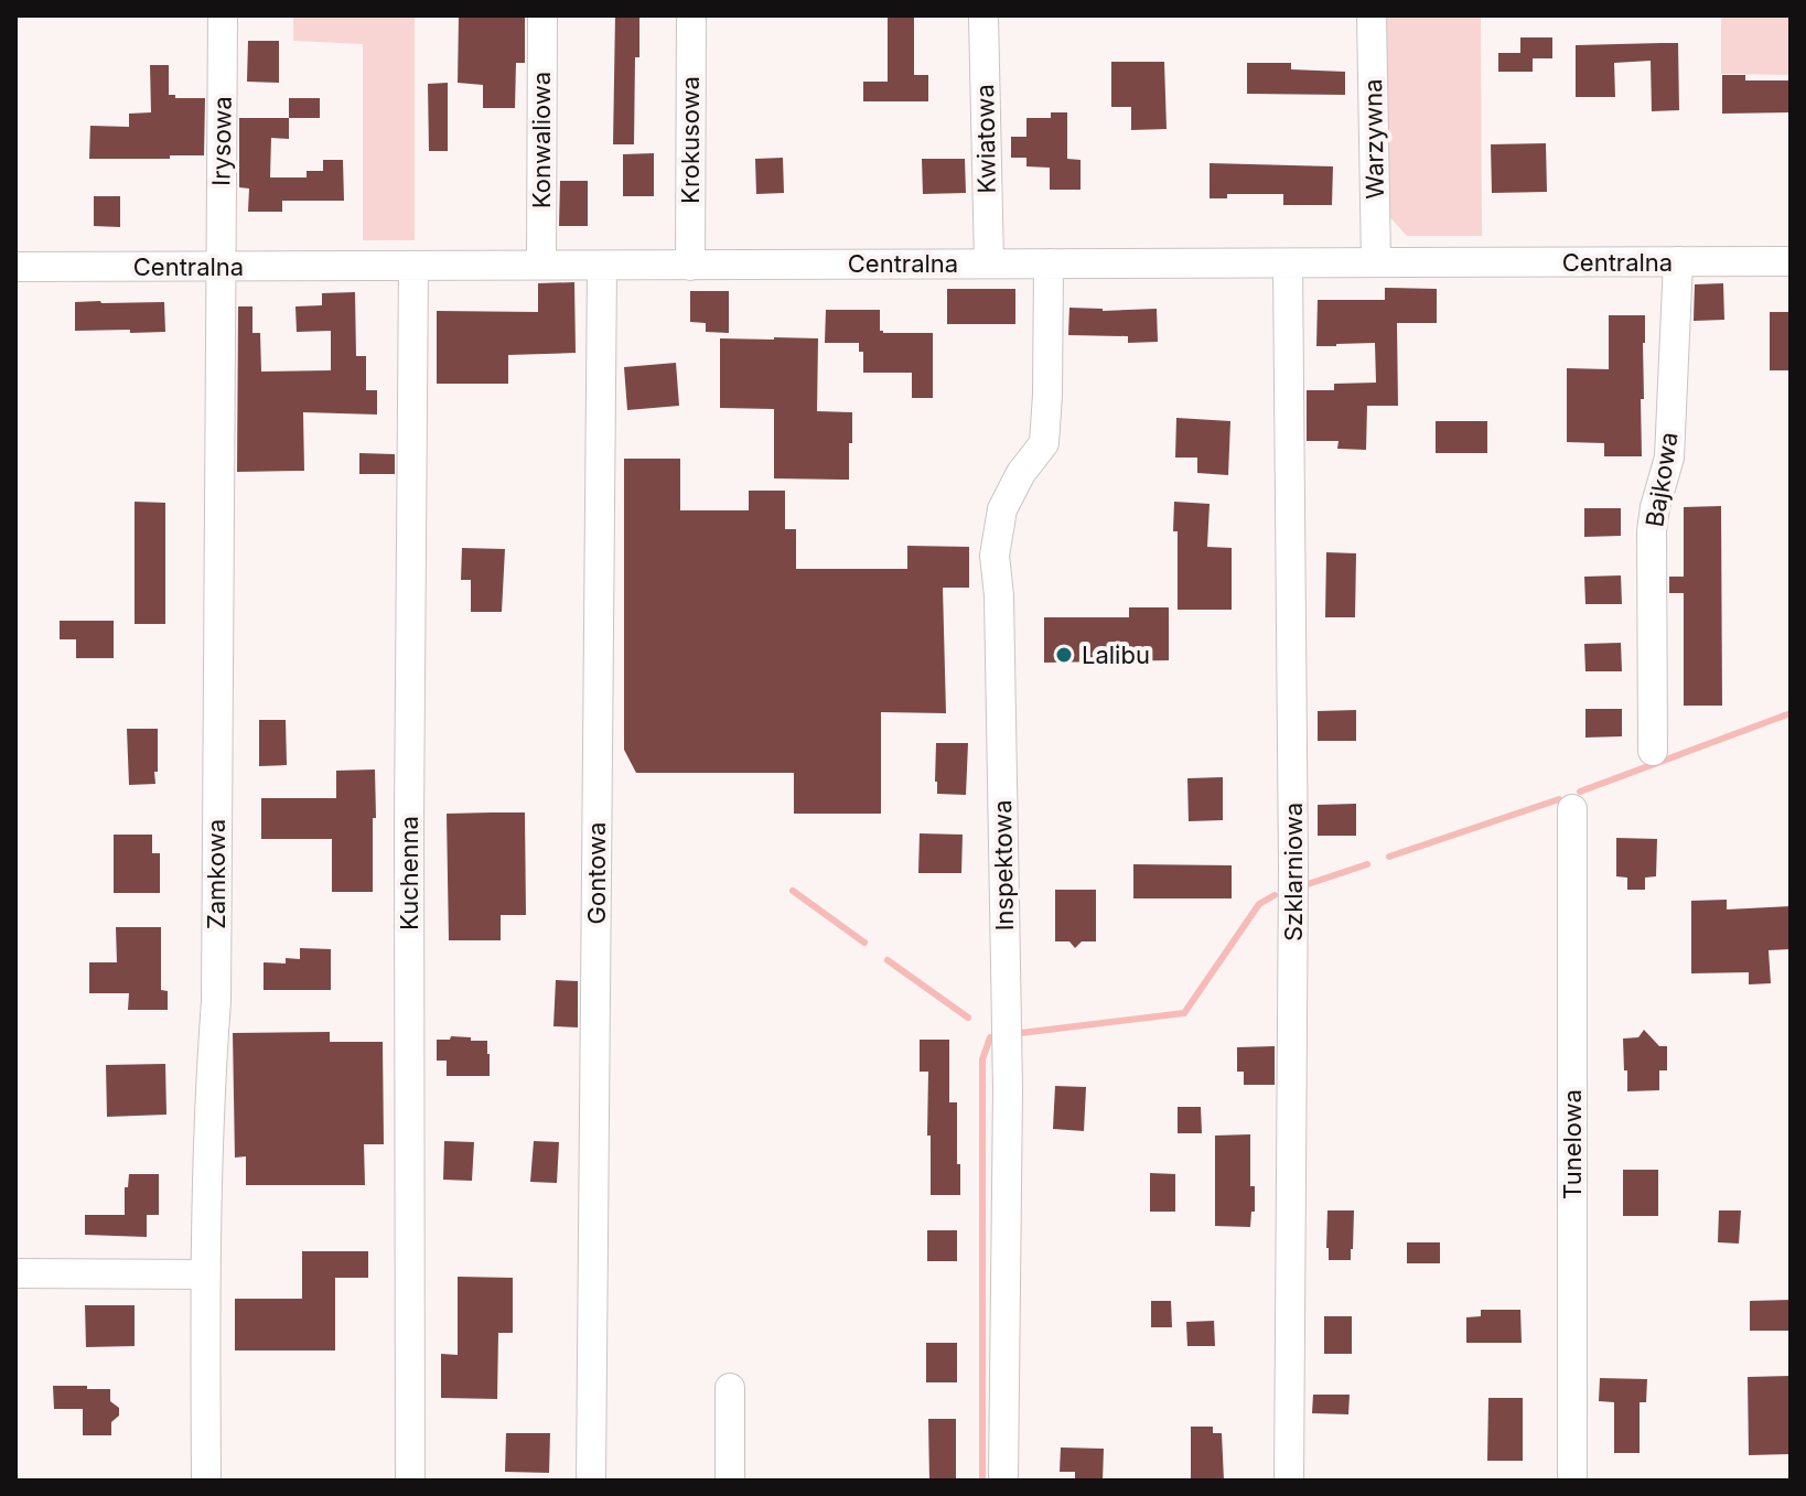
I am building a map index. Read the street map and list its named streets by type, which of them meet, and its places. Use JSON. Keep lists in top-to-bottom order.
{
  "streets": {
    "street": [
      "Kwiatowa",
      "Warzywna",
      "Konwaliowa",
      "Krokusowa",
      "Irysowa",
      "Centralna",
      "Bajkowa",
      "Inspektowa",
      "Szklarniowa",
      "Kuchenna",
      "Gontowa",
      "Zamkowa",
      "Tunelowa"
    ]
  },
  "crossings": [
    ["Kwiatowa", "Centralna"],
    ["Warzywna", "Centralna"],
    ["Konwaliowa", "Centralna"],
    ["Krokusowa", "Centralna"],
    ["Irysowa", "Centralna"],
    ["Irysowa", "Zamkowa"],
    ["Centralna", "Bajkowa"],
    ["Centralna", "Inspektowa"],
    ["Centralna", "Szklarniowa"],
    ["Centralna", "Kuchenna"],
    ["Centralna", "Gontowa"],
    ["Centralna", "Zamkowa"]
  ],
  "places": ["Lalibu"]
}
